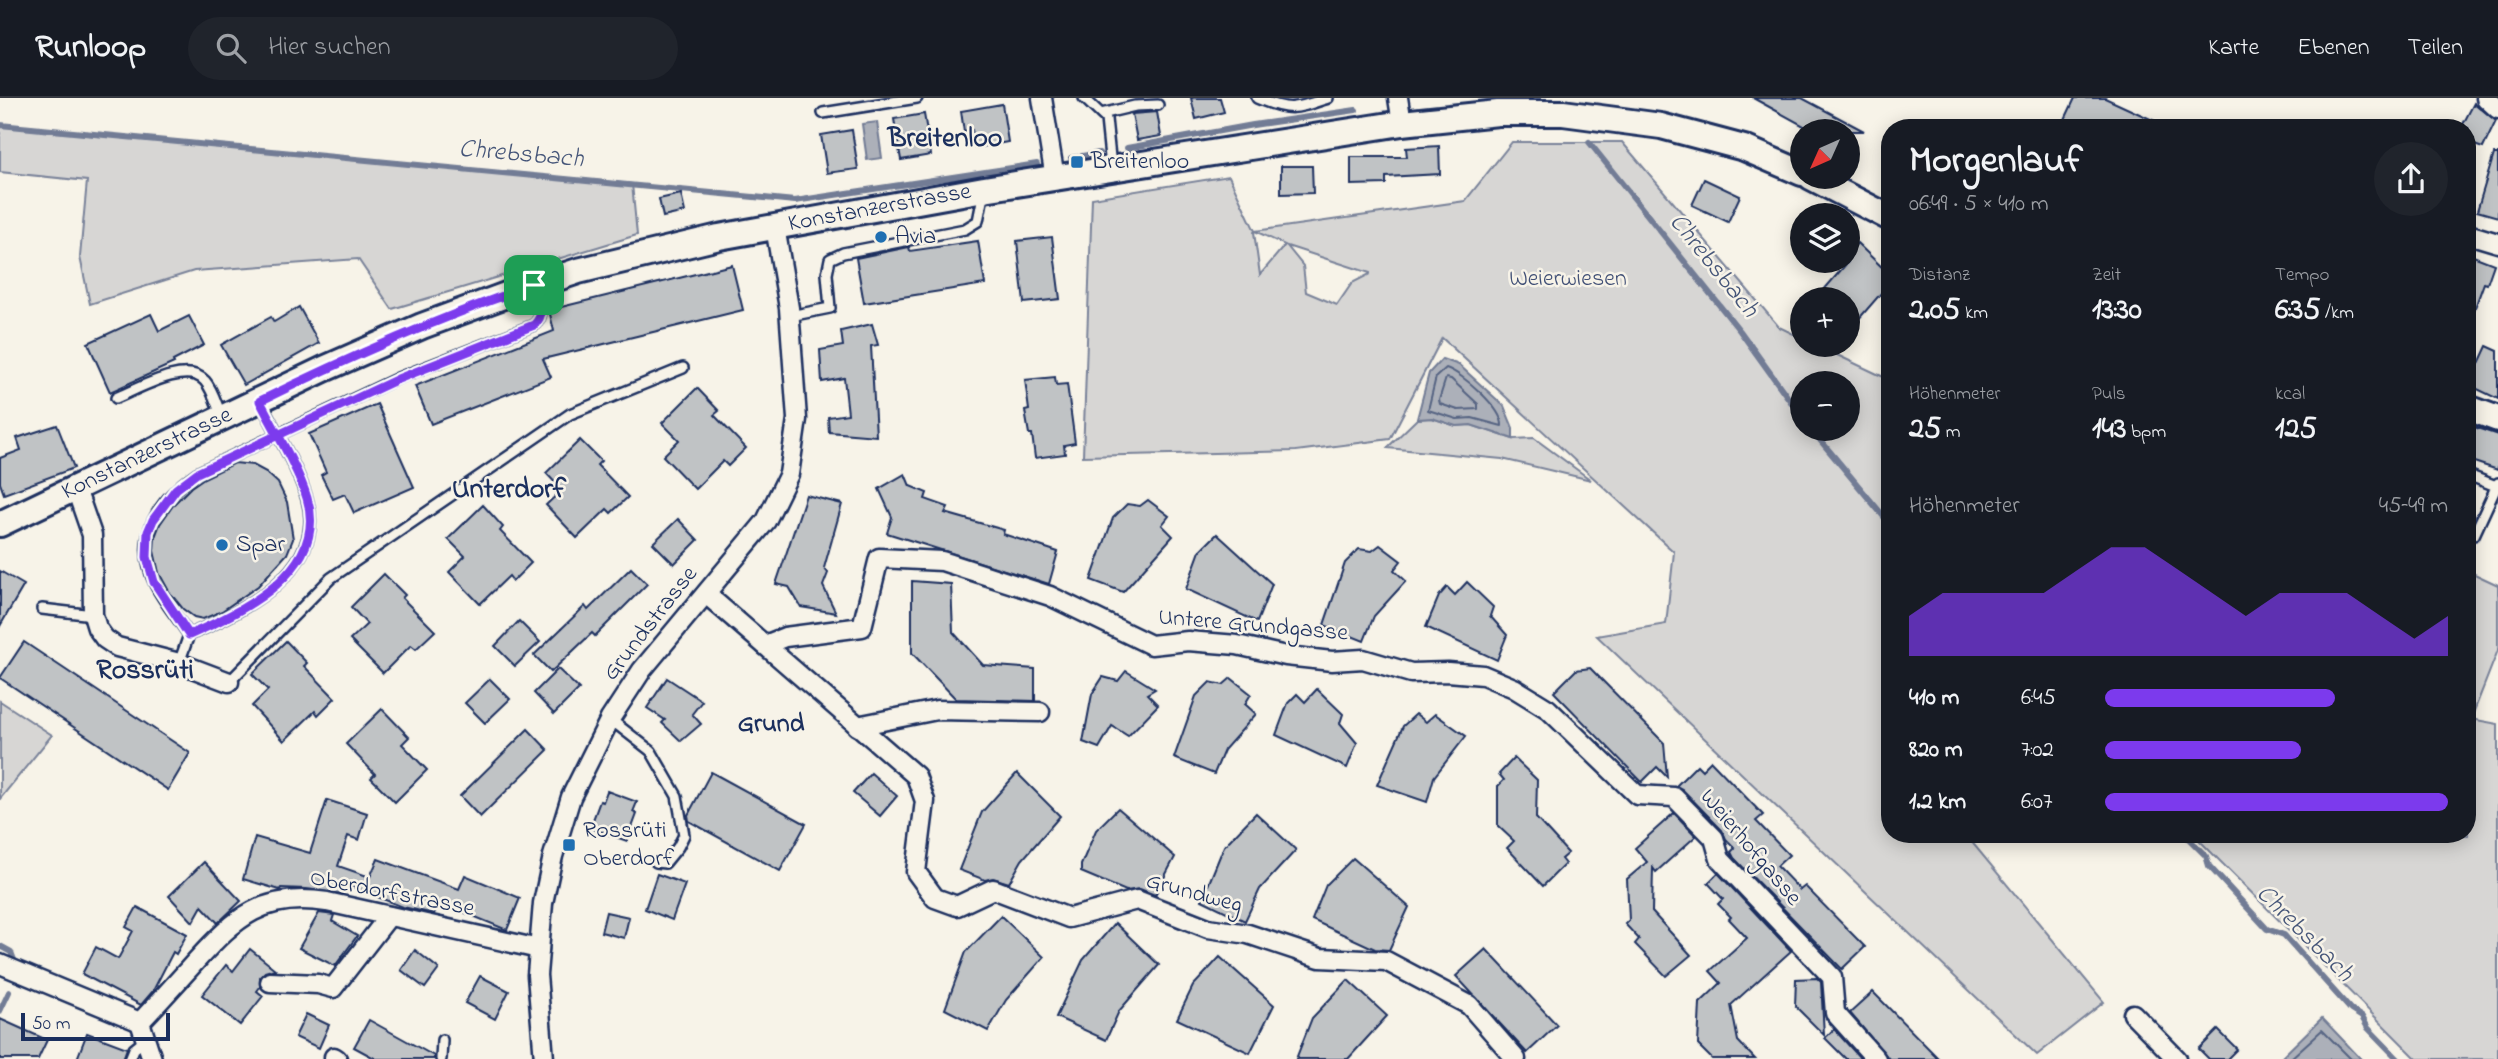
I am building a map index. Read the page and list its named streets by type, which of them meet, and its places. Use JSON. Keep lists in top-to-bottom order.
{
  "streets": {
    "main road": ["Konstanzerstrasse"],
    "street": [
      "Grundstrasse",
      "Untere Grundgasse",
      "Weierhofgasse",
      "Oberdorfstrasse",
      "Grundweg"
    ]
  },
  "crossings": [
    ["Konstanzerstrasse", "Grundstrasse"],
    ["Grundstrasse", "Oberdorfstrasse"],
    ["Grundstrasse", "Grundweg"],
    ["Untere Grundgasse", "Weierhofgasse"],
    ["Untere Grundgasse", "Grundweg"]
  ],
  "districts": [
    "Breitenloo",
    "Unterdorf",
    "Rossrüti",
    "Grund"
  ],
  "water": ["Chrebsbach"],
  "parks": ["Weierwiesen"],
  "places": {
    "transit": ["Breitenloo", "Rossrüti Oberdorf"],
    "other": ["Avia", "Spar"]
  },
  "scale_bar": "50 m",
  "north": "bottom left",
  "page": {
    "header": "Runloop",
    "search": "Hier suchen",
    "nav": ["Karte", "Ebenen", "Teilen"],
    "map_buttons": ["+", "−"],
    "heading": ["Morgenlauf", "06:49 · 5 × 410 m"],
    "stats": [
      ["Distanz", "2.05 km"],
      ["Zeit", "13:30"],
      ["Tempo", "6:35 /km"],
      ["Höhenmeter", "25 m"],
      ["Puls", "143 bpm"],
      ["kcal", "125"]
    ],
    "chart": ["Höhenmeter", "45–49 m"],
    "list": [
      {
        "name": "410 m",
        "note": "6:45"
      },
      {
        "name": "820 m",
        "note": "7:02"
      },
      {
        "name": "1.2 km",
        "note": "6:07"
      }
    ],
    "scale": "50 m"
  }
}
